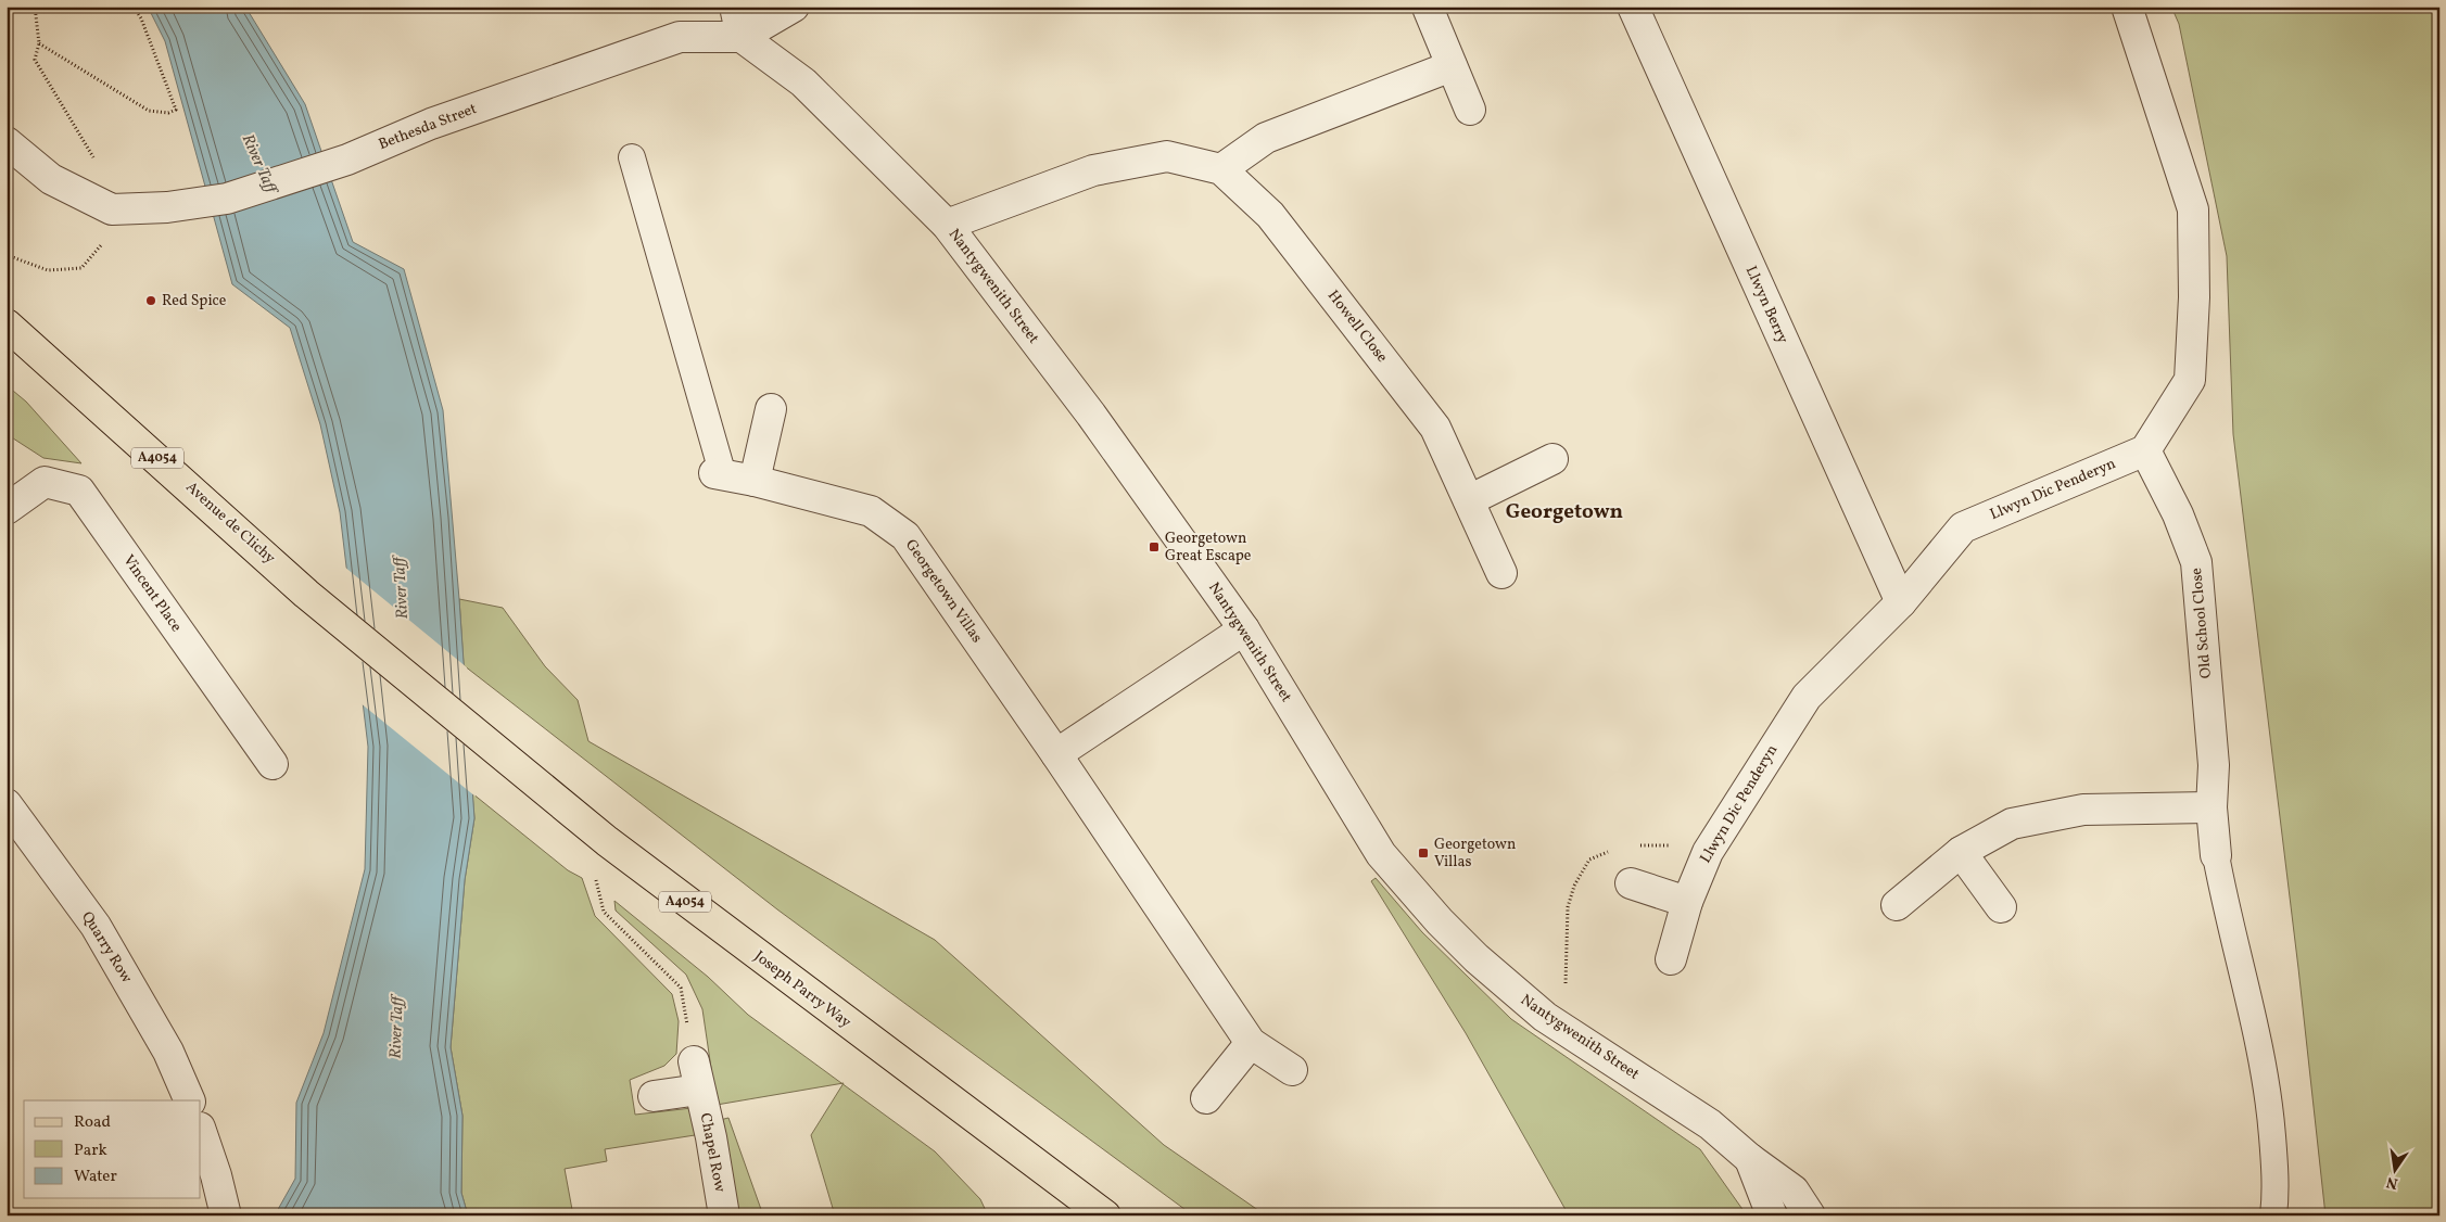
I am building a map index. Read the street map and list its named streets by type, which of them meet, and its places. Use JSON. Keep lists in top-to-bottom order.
{
  "streets": {
    "main road": ["A4054", "Avenue de Clichy", "Joseph Parry Way"],
    "street": [
      "Bethesda Street",
      "Nantygwenith Street",
      "Llwyn Berry",
      "Howell Close",
      "Llwyn Dic Penderyn",
      "Georgetown Villas",
      "Vincent Place",
      "Old School Close",
      "Quarry Row",
      "Chapel Row"
    ]
  },
  "crossings": [
    ["Bethesda Street", "Nantygwenith Street"],
    ["Nantygwenith Street", "Howell Close"],
    ["Llwyn Berry", "Llwyn Dic Penderyn"],
    ["Llwyn Dic Penderyn", "Old School Close"],
    ["Avenue de Clichy", "Joseph Parry Way"]
  ],
  "districts": ["Georgetown"],
  "water": ["River Taff"],
  "places": {
    "other": ["Red Spice"],
    "transit": ["Georgetown Great Escape", "Georgetown Villas"]
  },
  "legend": ["Road", "Park", "Water"],
  "north": "bottom"
}
